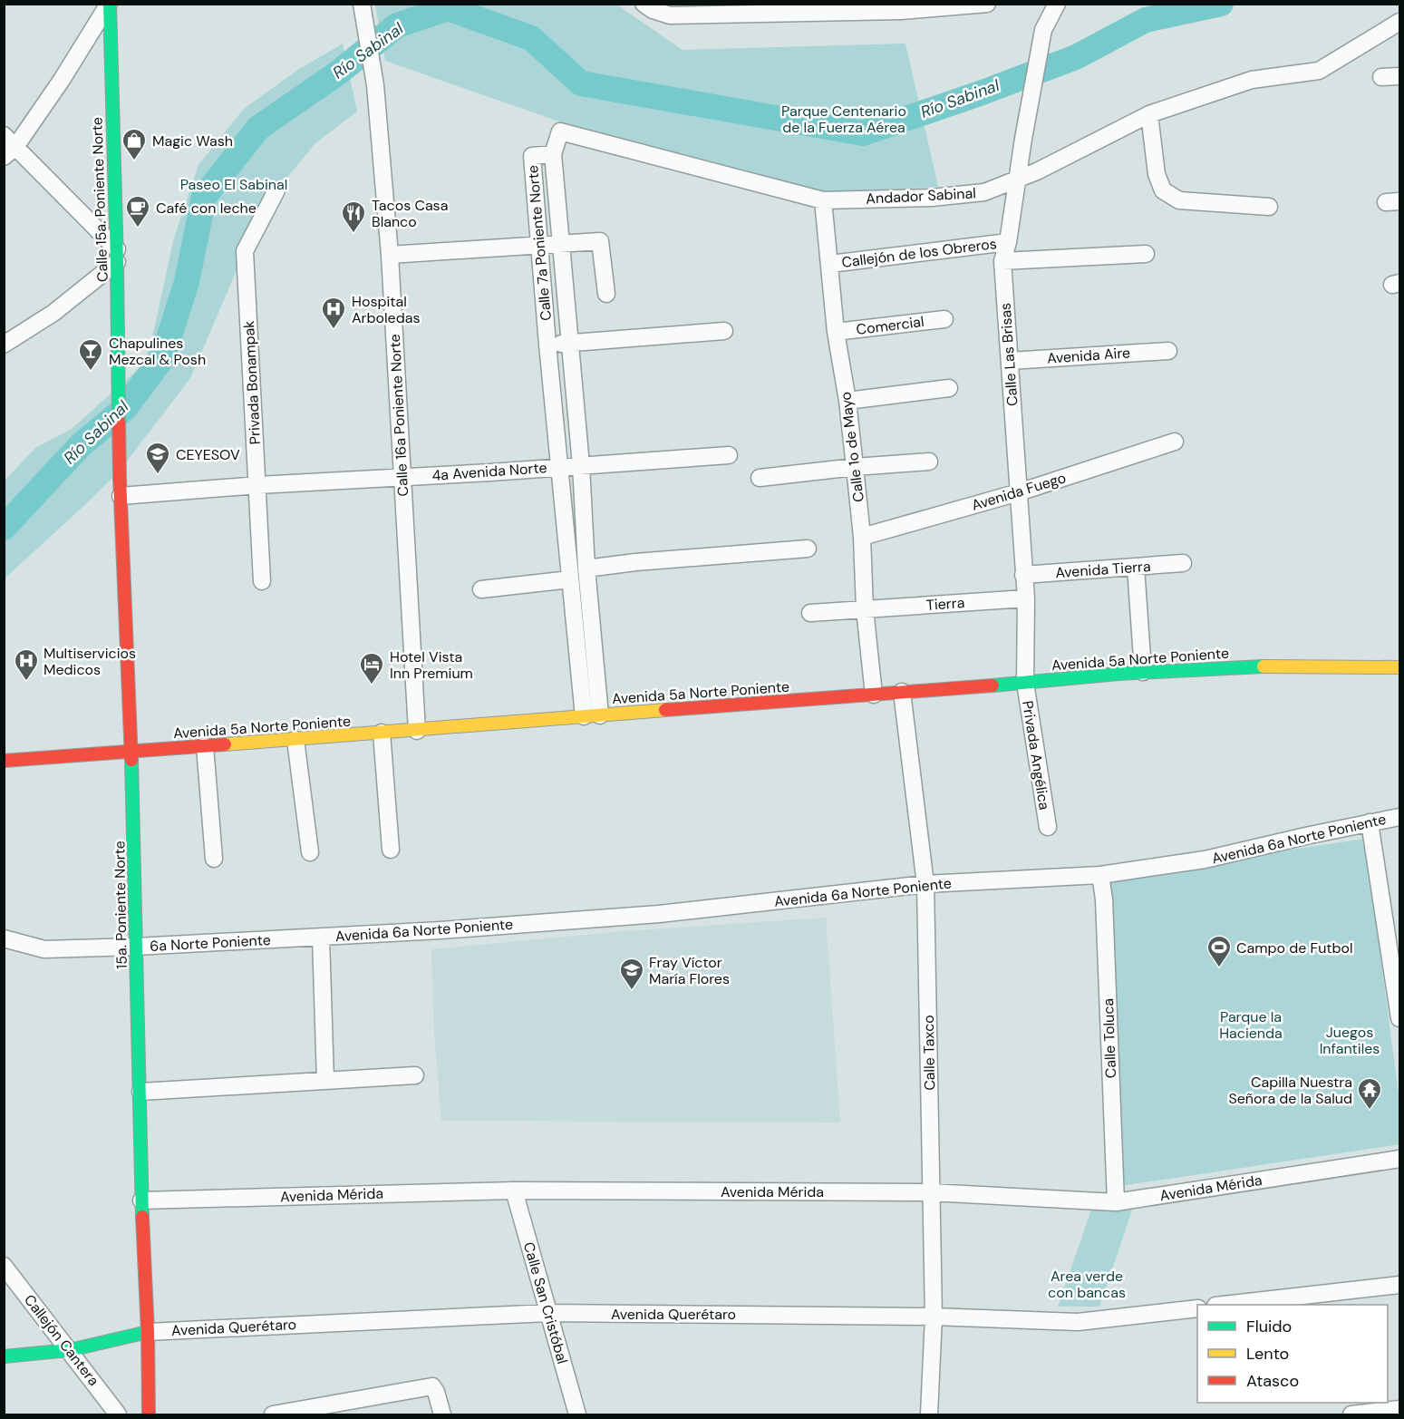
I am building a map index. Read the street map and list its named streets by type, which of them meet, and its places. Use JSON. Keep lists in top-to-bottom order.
{
  "streets": {
    "street": [
      "Andador Sabinal",
      "Calle 15a. Poniente Norte",
      "Calle 7a Poniente Norte",
      "Callejón de los Obreros",
      "Comercial",
      "Calle Las Brisas",
      "Avenida Aire",
      "Privada Bonampak",
      "Calle 16a Poniente Norte",
      "Calle 1o de Mayo",
      "4a Avenida Norte",
      "Avenida Fuego",
      "Avenida Tierra",
      "Tierra",
      "Avenida 5a Norte Poniente",
      "Privada Angélica",
      "Avenida 6a Norte Poniente",
      "15a. Poniente Norte",
      "6a Norte Poniente",
      "Calle Toluca",
      "Calle Taxco",
      "Avenida Mérida",
      "Calle San Cristóbal",
      "Avenida Querétaro",
      "Callejón Cantera"
    ]
  },
  "crossings": [
    ["Andador Sabinal", "Calle 7a Poniente Norte"],
    ["Andador Sabinal", "Calle Las Brisas"],
    ["Andador Sabinal", "Calle 1o de Mayo"],
    ["Calle 15a. Poniente Norte", "15a. Poniente Norte"],
    ["Calle 7a Poniente Norte", "4a Avenida Norte"],
    ["Calle 7a Poniente Norte", "Avenida 5a Norte Poniente"],
    ["Callejón de los Obreros", "Calle Las Brisas"],
    ["Callejón de los Obreros", "Calle 1o de Mayo"],
    ["Comercial", "Calle 1o de Mayo"],
    ["Calle Las Brisas", "Avenida Aire"],
    ["Calle Las Brisas", "Avenida Fuego"],
    ["Calle Las Brisas", "Avenida Tierra"],
    ["Calle Las Brisas", "Tierra"],
    ["Calle Las Brisas", "Avenida 5a Norte Poniente"],
    ["Calle Las Brisas", "Privada Angélica"],
    ["Privada Bonampak", "4a Avenida Norte"],
    ["Calle 16a Poniente Norte", "4a Avenida Norte"],
    ["Calle 16a Poniente Norte", "Avenida 5a Norte Poniente"],
    ["Calle 1o de Mayo", "Avenida Fuego"],
    ["Calle 1o de Mayo", "Tierra"],
    ["Calle 1o de Mayo", "Avenida 5a Norte Poniente"],
    ["4a Avenida Norte", "15a. Poniente Norte"],
    ["Avenida 5a Norte Poniente", "Privada Angélica"],
    ["Avenida 5a Norte Poniente", "15a. Poniente Norte"],
    ["Avenida 5a Norte Poniente", "Calle Taxco"],
    ["Avenida 6a Norte Poniente", "6a Norte Poniente"],
    ["Avenida 6a Norte Poniente", "Calle Toluca"],
    ["Avenida 6a Norte Poniente", "Calle Taxco"],
    ["15a. Poniente Norte", "6a Norte Poniente"],
    ["15a. Poniente Norte", "Avenida Mérida"],
    ["15a. Poniente Norte", "Avenida Querétaro"],
    ["Calle Toluca", "Avenida Mérida"],
    ["Calle Taxco", "Avenida Mérida"],
    ["Calle Taxco", "Avenida Querétaro"],
    ["Avenida Mérida", "Calle San Cristóbal"],
    ["Calle San Cristóbal", "Avenida Querétaro"]
  ],
  "water": ["Río Sabinal"],
  "parks": [
    "Parque Centenario de la Fuerza Aérea",
    "Paseo El Sabinal",
    "Parque la Hacienda",
    "Juegos Infantiles",
    "Area verde con bancas"
  ],
  "places": {
    "shop": ["Magic Wash"],
    "cafe": ["Café con leche"],
    "restaurant": ["Tacos Casa Blanco"],
    "hospital": ["Hospital Arboledas", "Multiservicios Medicos"],
    "bar": ["Chapulines Mezcal & Posh"],
    "school or university": ["CEYESOV", "Fray Víctor María Flores"],
    "hotel": ["Hotel Vista Inn Premium"],
    "sports": ["Campo de Futbol"],
    "temple": ["Capilla Nuestra Señora de la Salud"]
  },
  "legend": ["Fluido", "Lento", "Atasco"]
}
